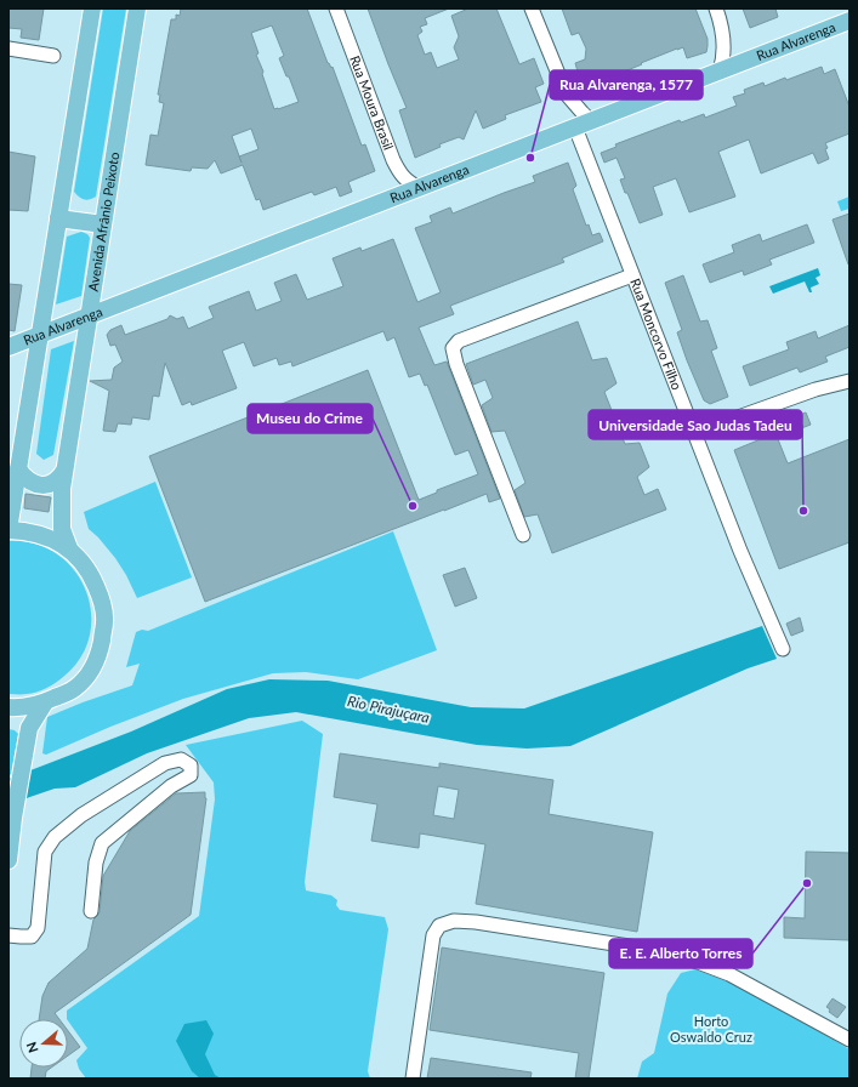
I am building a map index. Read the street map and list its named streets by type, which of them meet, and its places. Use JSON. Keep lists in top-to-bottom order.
{
  "streets": {
    "main road": ["Rua Alvarenga", "Avenida Afrânio Peixoto"],
    "street": ["Rua Moura Brasil", "Rua Moncorvo Filho"]
  },
  "crossings": [
    ["Rua Alvarenga", "Rua Moura Brasil"],
    ["Rua Alvarenga", "Avenida Afrânio Peixoto"],
    ["Rua Alvarenga", "Rua Moncorvo Filho"]
  ],
  "water": ["Rio Pirajuçara"],
  "parks": ["Horto Oswaldo Cruz"],
  "places": [
    "Rua Alvarenga, 1577",
    "Museu do Crime",
    "Universidade Sao Judas Tadeu",
    "E. E. Alberto Torres"
  ],
  "north": "left"
}
